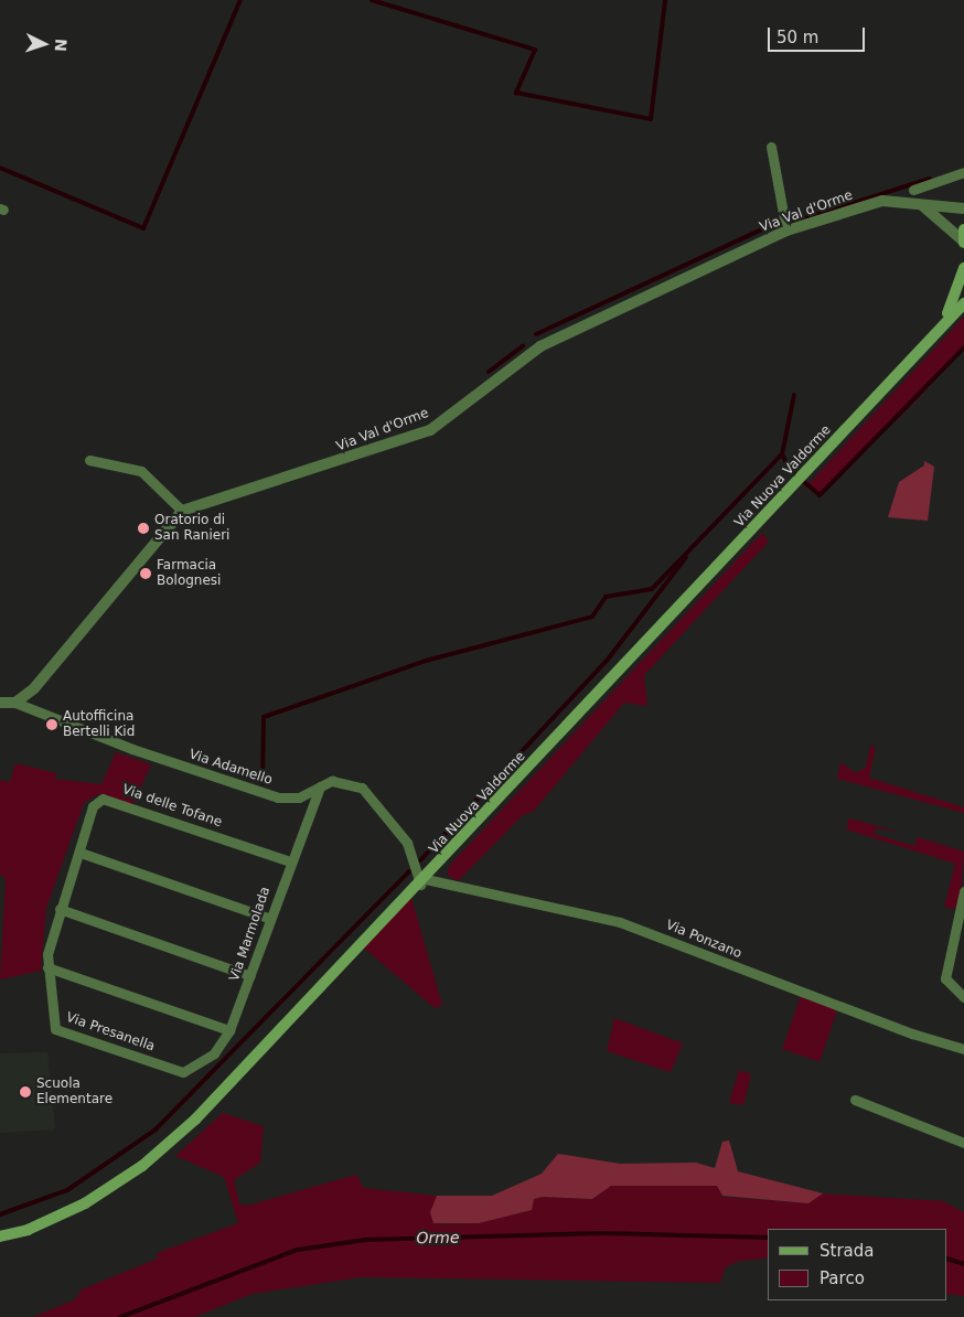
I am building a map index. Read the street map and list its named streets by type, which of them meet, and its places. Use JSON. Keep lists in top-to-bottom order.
{
  "streets": {
    "main road": ["Via Nuova Valdorme"],
    "street": [
      "Via Val d'Orme",
      "Via Adamello",
      "Via delle Tofane",
      "Via Marmolada",
      "Via Ponzano",
      "Via Presanella"
    ]
  },
  "crossings": [
    ["Via Nuova Valdorme", "Via Adamello"],
    ["Via Nuova Valdorme", "Via Ponzano"],
    ["Via Adamello", "Via Marmolada"],
    ["Via Adamello", "Via Ponzano"],
    ["Via delle Tofane", "Via Marmolada"],
    ["Via delle Tofane", "Via Presanella"],
    ["Via Marmolada", "Via Presanella"]
  ],
  "water": ["Orme"],
  "places": [
    "Oratorio di San Ranieri",
    "Farmacia Bolognesi",
    "Autofficina Bertelli Kid",
    "Scuola Elementare"
  ],
  "legend": ["Strada", "Parco"],
  "scale_bar": "50 m",
  "north": "right"
}
